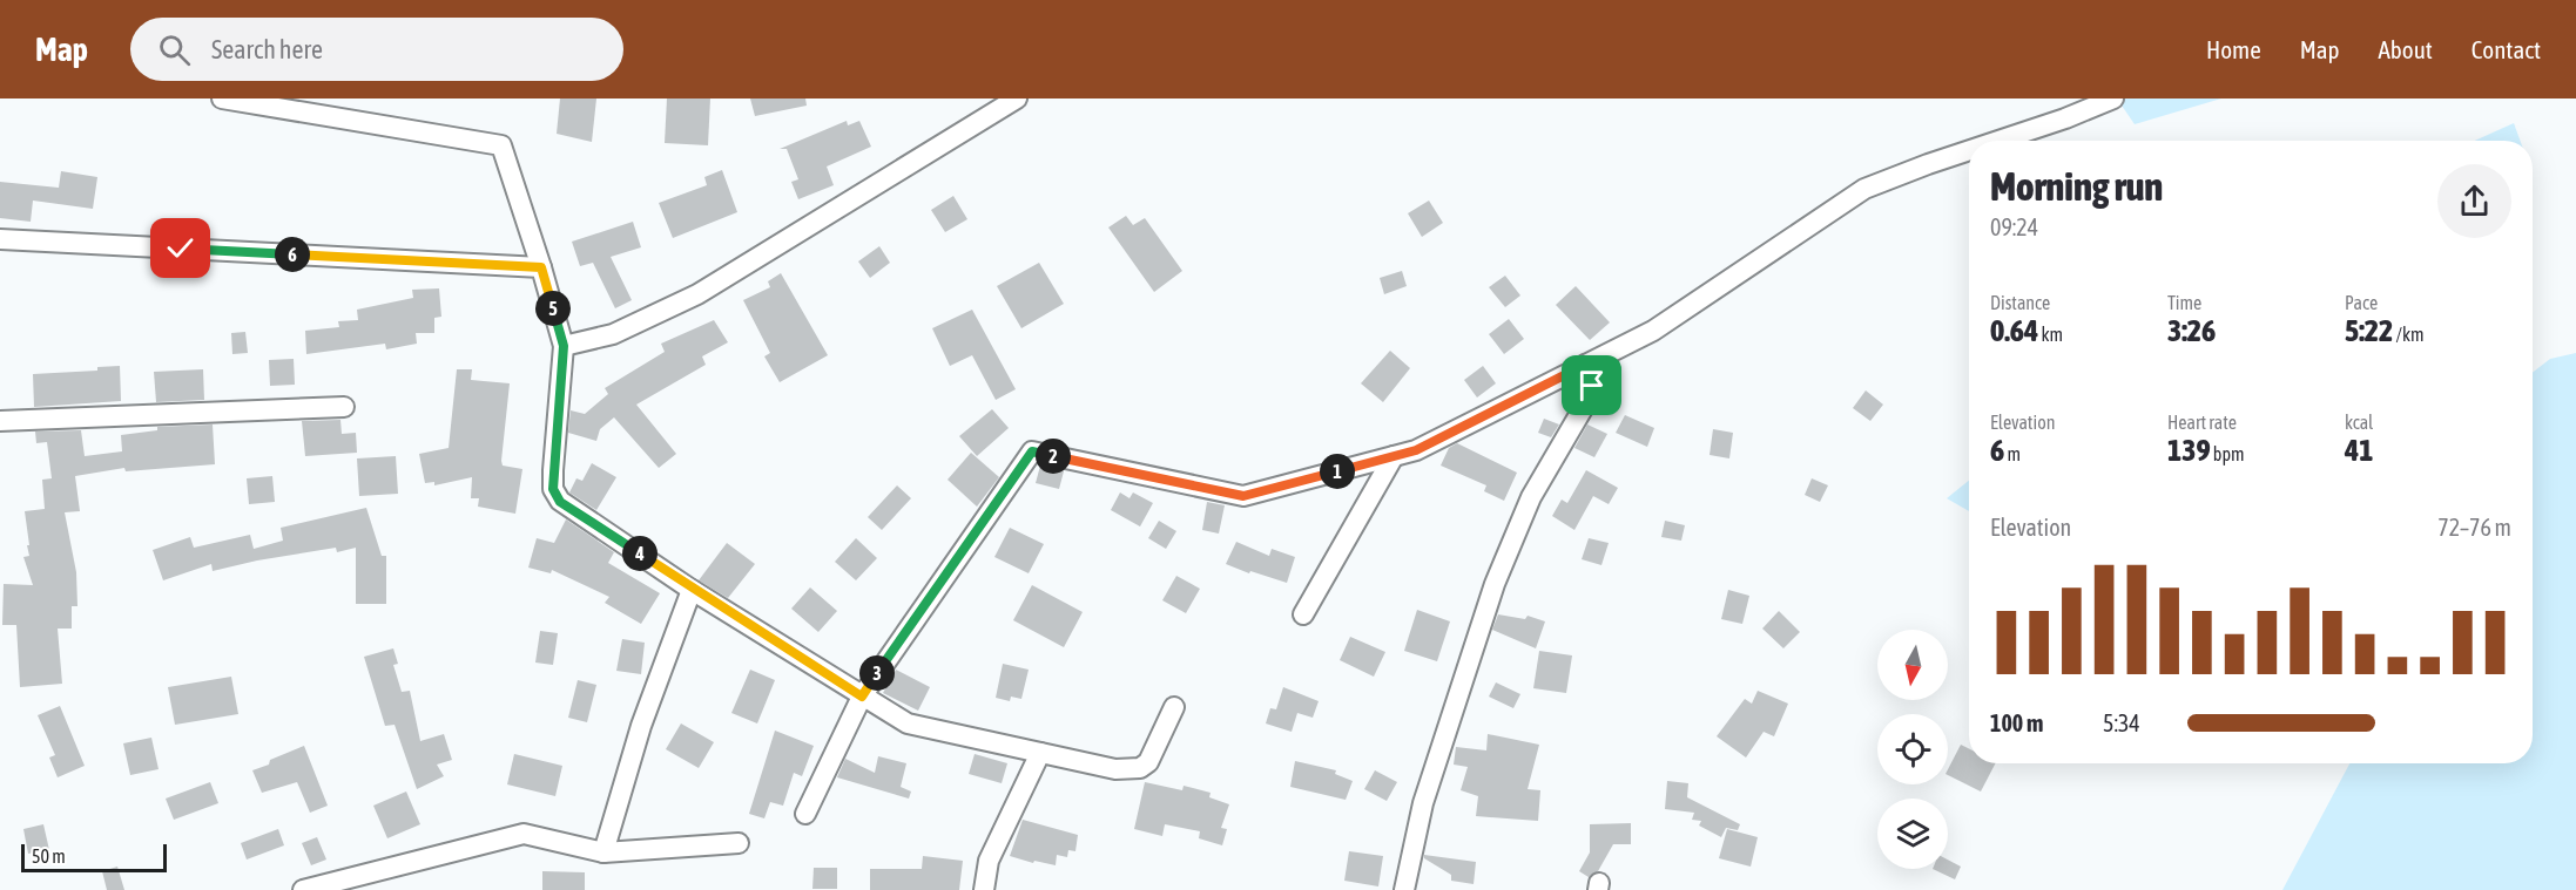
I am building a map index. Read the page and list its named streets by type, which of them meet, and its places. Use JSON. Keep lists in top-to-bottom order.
{
  "scale_bar": "50 m",
  "north": "bottom",
  "page": {
    "header": "Map",
    "search": "Search here",
    "nav": [
      "Home",
      "Map",
      "About",
      "Contact"
    ],
    "heading": ["Morning run", "09:24"],
    "pins": [
      "6",
      "5",
      "2",
      "1",
      "4",
      "3"
    ],
    "stats": [
      ["Distance", "0.64 km"],
      ["Time", "3:26"],
      ["Pace", "5:22 /km"],
      ["Elevation", "6 m"],
      ["Heart rate", "139 bpm"],
      ["kcal", "41"]
    ],
    "chart": ["Elevation", "72–76 m"],
    "list": [
      {
        "name": "100 m",
        "note": "5:34"
      }
    ],
    "scale": "50 m"
  }
}
